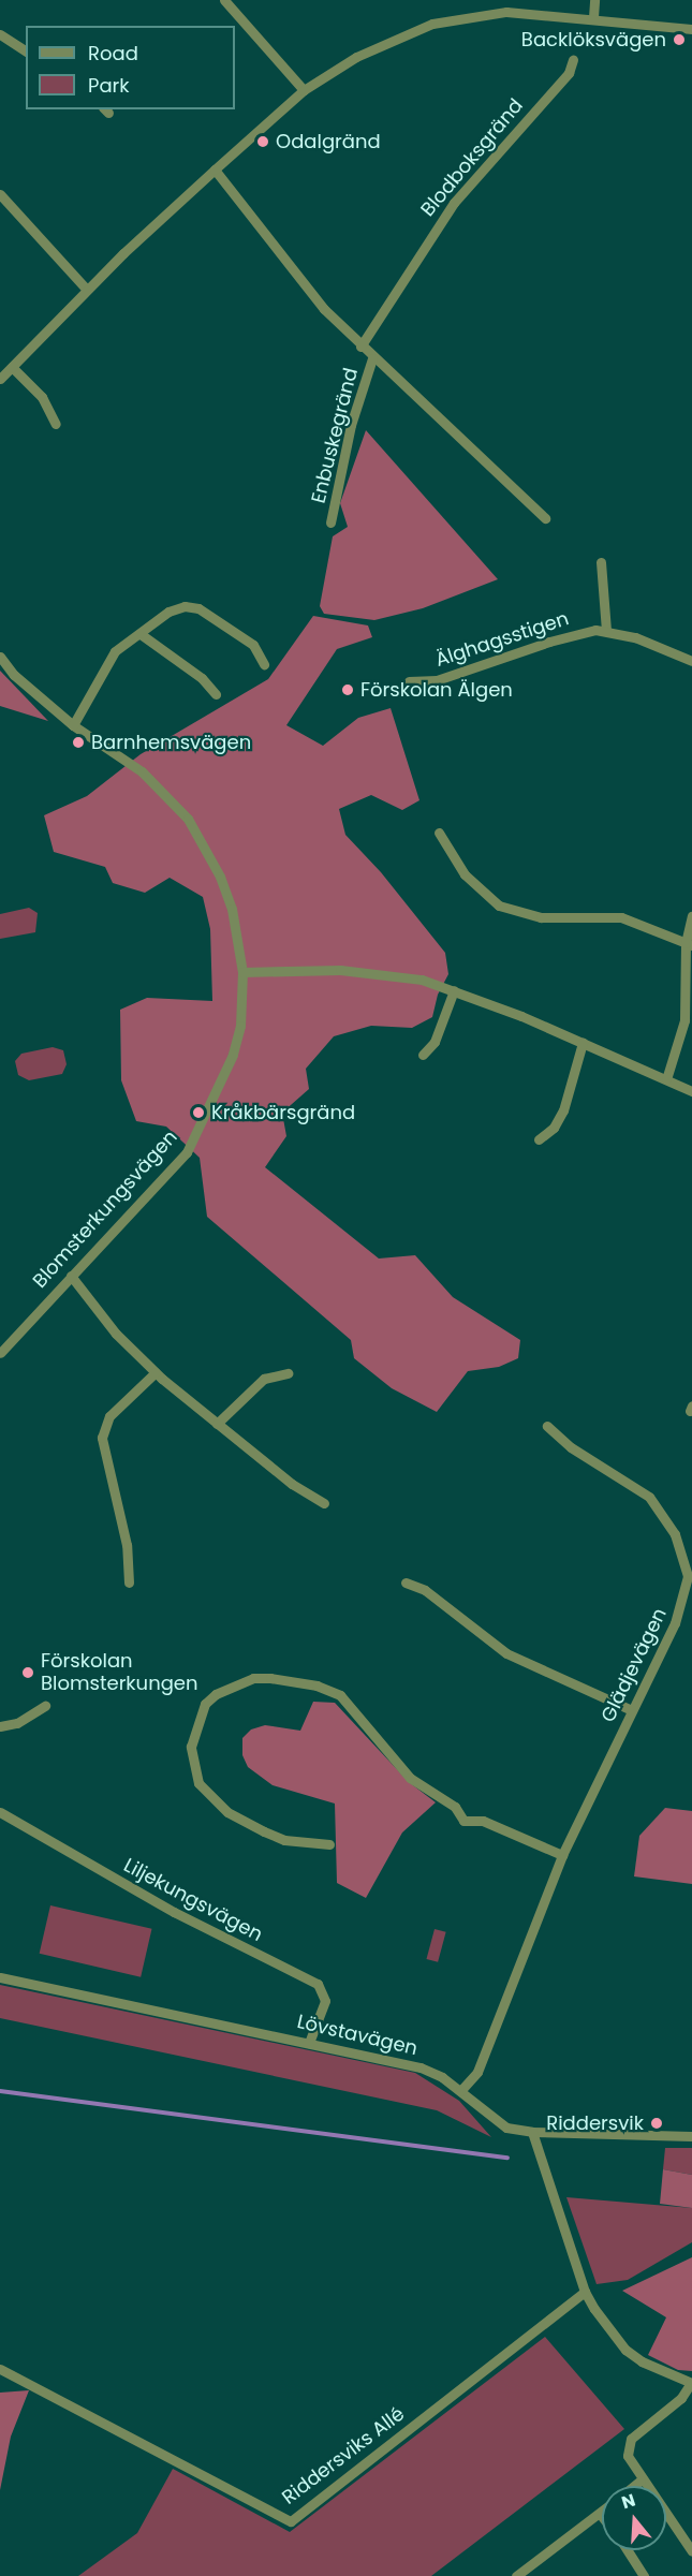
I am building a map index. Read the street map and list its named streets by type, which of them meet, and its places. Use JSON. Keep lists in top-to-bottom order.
{
  "streets": {
    "street": [
      "Blodboksgränd",
      "Enbuskegränd",
      "Älghagsstigen",
      "Blomsterkungsvägen",
      "Glädjevägen",
      "Liljekungsvägen",
      "Lövstavägen",
      "Riddersviks Allé"
    ]
  },
  "crossings": [
    ["Glädjevägen", "Lövstavägen"],
    ["Liljekungsvägen", "Lövstavägen"]
  ],
  "places": [
    "Backlöksvägen",
    "Odalgränd",
    "Förskolan Älgen",
    "Barnhemsvägen",
    "Kråkbärsgränd",
    "Förskolan Blomsterkungen",
    "Riddersvik"
  ],
  "legend": ["Road", "Park"],
  "north": "top"
}
